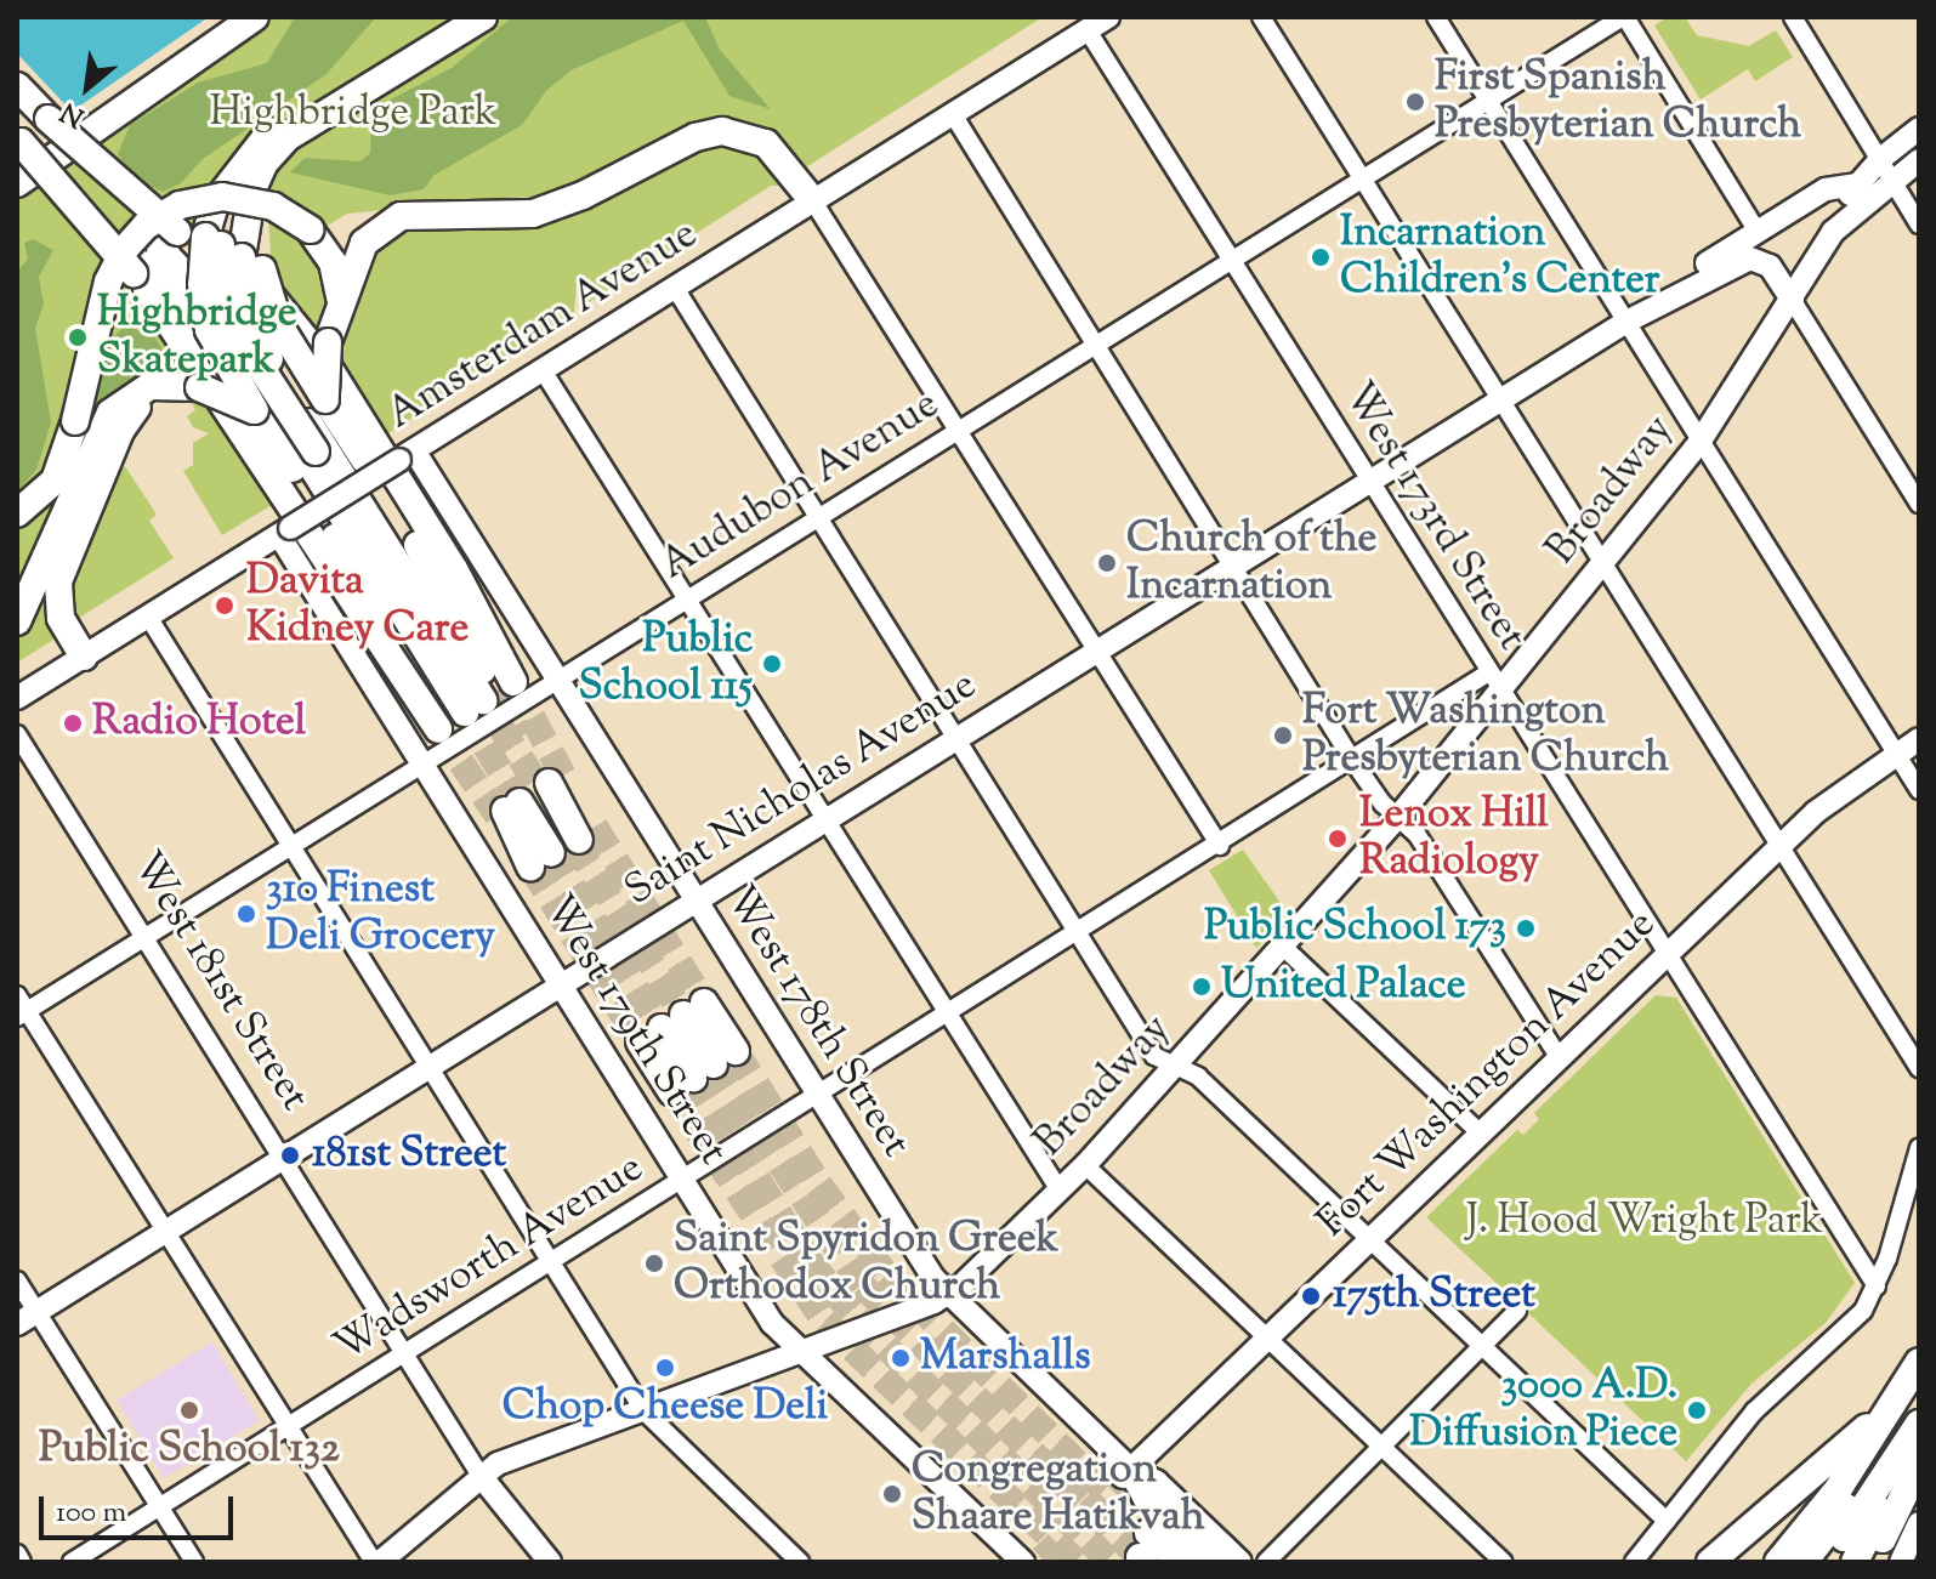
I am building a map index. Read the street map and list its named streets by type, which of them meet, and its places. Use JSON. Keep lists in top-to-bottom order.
{
  "streets": {
    "main road": [
      "Amsterdam Avenue",
      "Broadway",
      "Saint Nicholas Avenue",
      "West 181st Street",
      "West 178th Street",
      "West 179th Street",
      "Fort Washington Avenue"
    ],
    "street": ["Audubon Avenue", "West 173rd Street", "Wadsworth Avenue"]
  },
  "crossings": [
    ["Amsterdam Avenue", "West 173rd Street"],
    ["Amsterdam Avenue", "West 178th Street"],
    ["Amsterdam Avenue", "West 179th Street"],
    ["Audubon Avenue", "West 173rd Street"],
    ["Audubon Avenue", "West 181st Street"],
    ["Audubon Avenue", "West 178th Street"],
    ["Audubon Avenue", "West 179th Street"],
    ["Broadway", "West 173rd Street"],
    ["Broadway", "Saint Nicholas Avenue"],
    ["Broadway", "West 181st Street"],
    ["Broadway", "West 178th Street"],
    ["Broadway", "West 179th Street"],
    ["West 173rd Street", "Saint Nicholas Avenue"],
    ["West 173rd Street", "Fort Washington Avenue"],
    ["West 173rd Street", "Wadsworth Avenue"],
    ["Saint Nicholas Avenue", "West 181st Street"],
    ["Saint Nicholas Avenue", "West 178th Street"],
    ["Saint Nicholas Avenue", "West 179th Street"],
    ["West 181st Street", "Wadsworth Avenue"],
    ["West 178th Street", "Fort Washington Avenue"],
    ["West 178th Street", "Wadsworth Avenue"],
    ["West 179th Street", "Wadsworth Avenue"]
  ],
  "parks": ["Highbridge Park", "J. Hood Wright Park"],
  "places": [
    "First Spanish Presbyterian Church",
    "Incarnation Children's Center",
    "Highbridge Skatepark",
    "Church of the Incarnation",
    "Davita Kidney Care",
    "Public School 115",
    "Radio Hotel",
    "Fort Washington Presbyterian Church",
    "Lenox Hill Radiology",
    "310 Finest Deli Grocery",
    "Public School 173",
    "United Palace",
    "181st Street",
    "Saint Spyridon Greek Orthodox Church",
    "175th Street",
    "Marshalls",
    "Chop Cheese Deli",
    "Public School 132",
    "3000 A.D. Diffusion Piece",
    "Congregation Shaare Hatikvah"
  ],
  "scale_bar": "100 m",
  "north": "bottom left"
}
